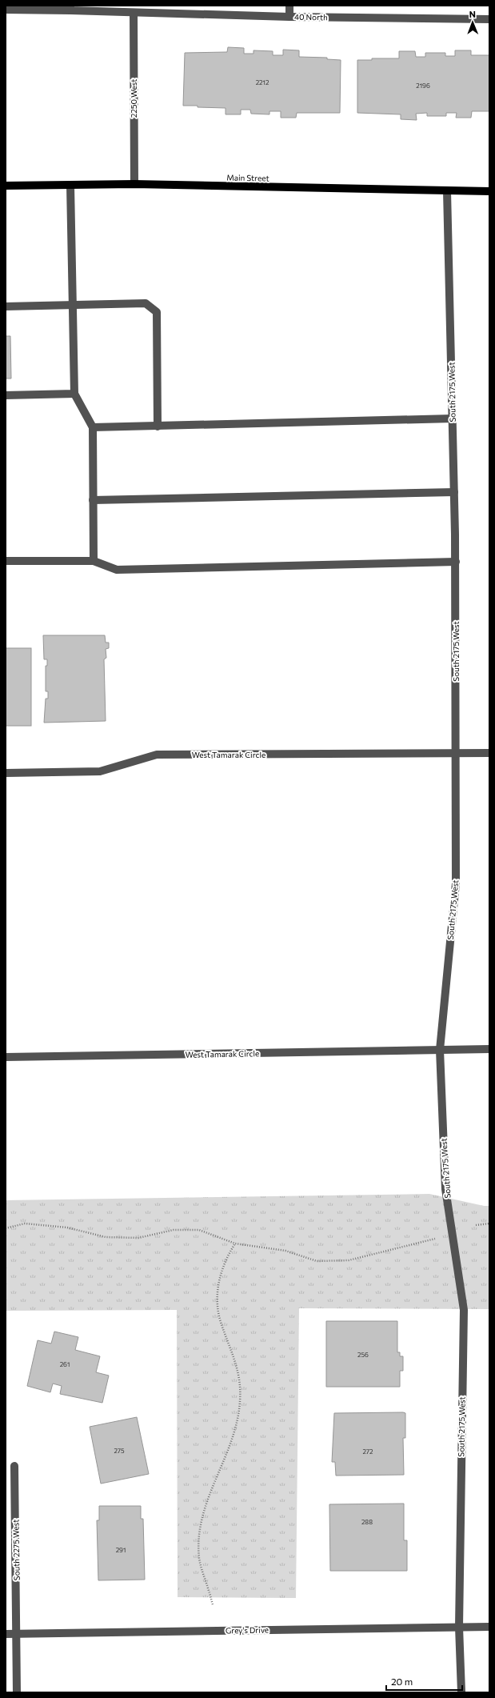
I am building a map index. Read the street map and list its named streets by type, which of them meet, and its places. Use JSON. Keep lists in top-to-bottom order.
{
  "streets": {
    "main road": ["Main Street"],
    "street": [
      "40 North",
      "2250 West",
      "South 2175 West",
      "West Tamarak Circle",
      "South 2275 West",
      "Grey's Drive"
    ]
  },
  "crossings": [
    ["40 North", "2250 West"],
    ["2250 West", "Main Street"],
    ["Main Street", "South 2175 West"],
    ["South 2175 West", "West Tamarak Circle"],
    ["South 2175 West", "Grey's Drive"],
    ["South 2275 West", "Grey's Drive"]
  ],
  "house_numbers": [
    "2212",
    "2196",
    "256",
    "261",
    "275",
    "272",
    "288",
    "291"
  ],
  "scale_bar": "20 m",
  "north": "top"
}
